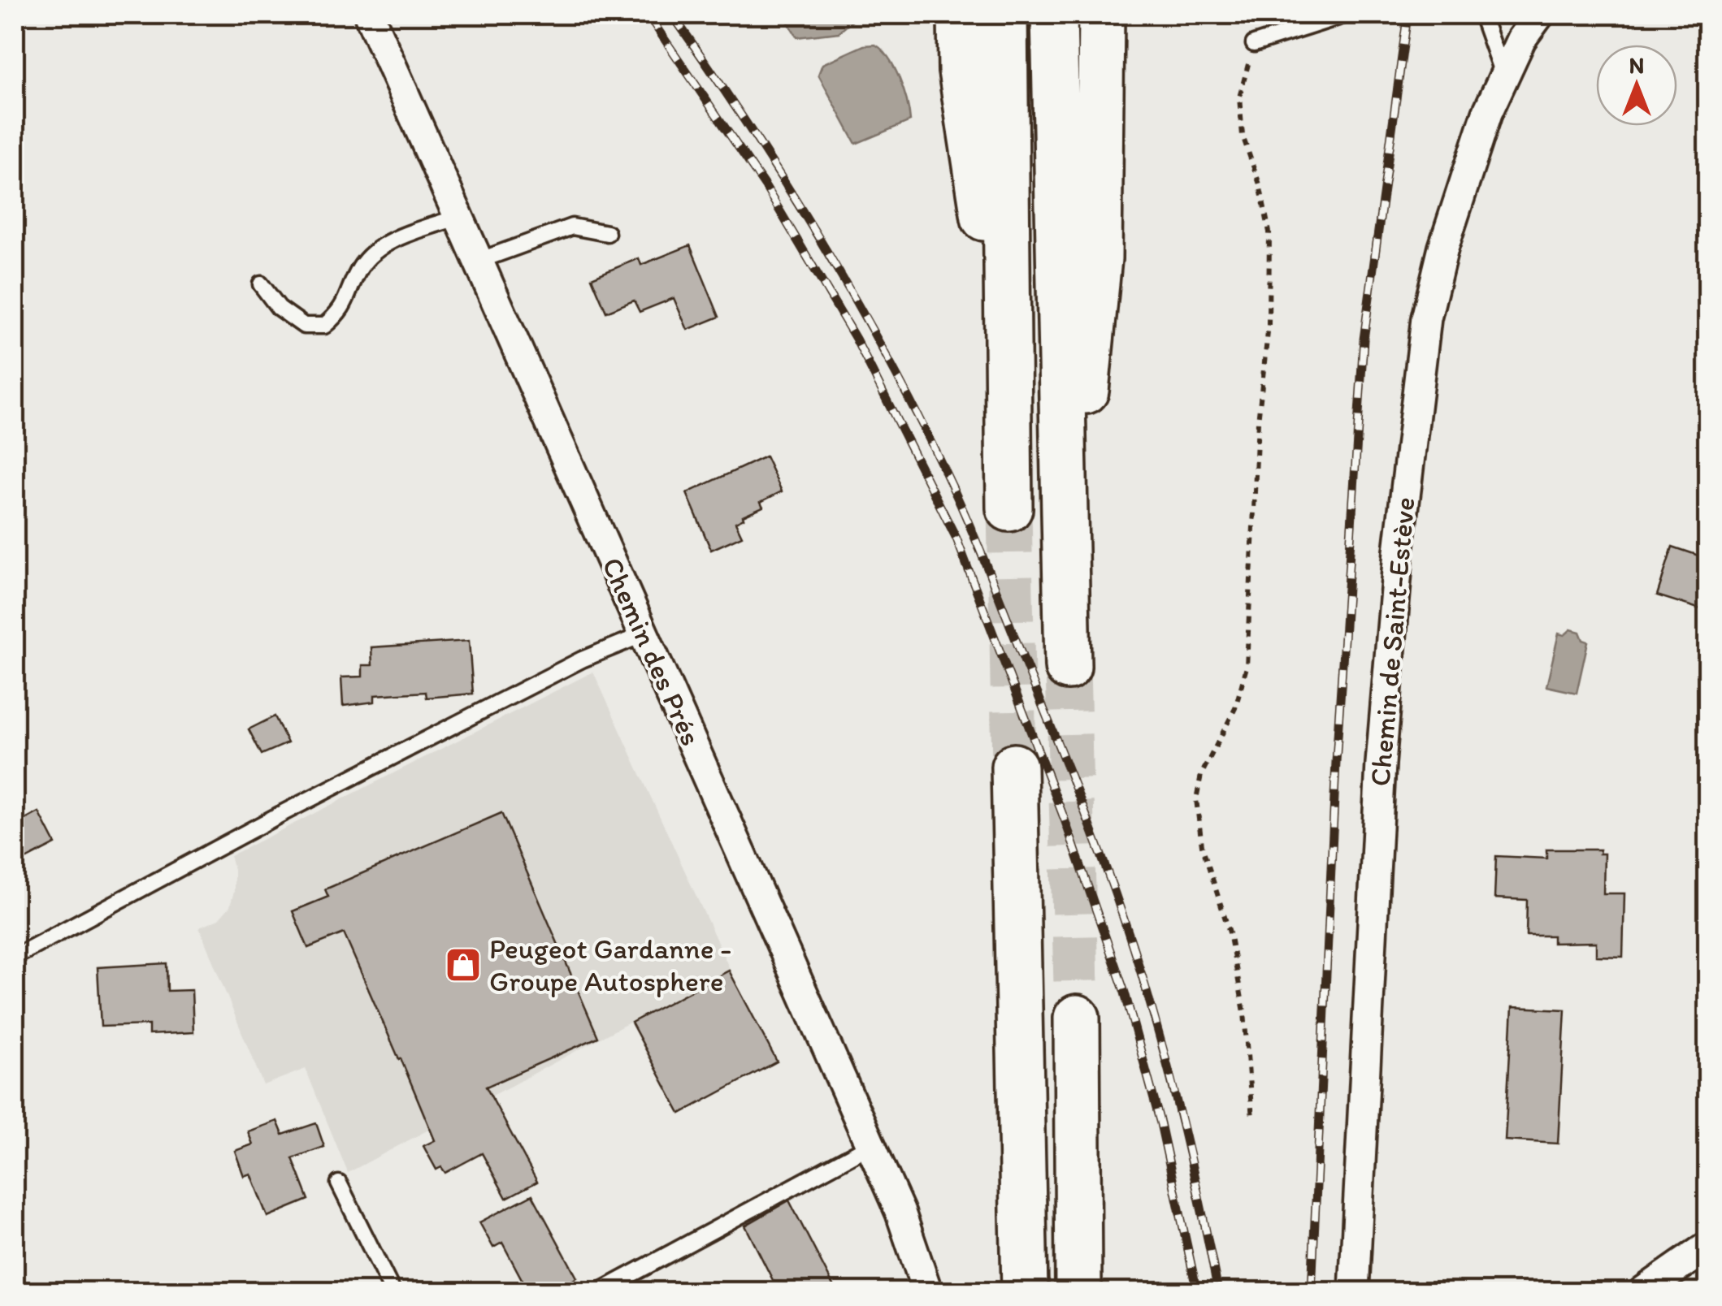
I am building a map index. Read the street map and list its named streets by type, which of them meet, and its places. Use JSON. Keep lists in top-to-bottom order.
{
  "streets": {
    "street": ["Chemin de Saint-Estève", "Chemin des Prés"]
  },
  "places": {
    "shop": ["Peugeot Gardanne - Groupe Autosphere"]
  },
  "north": "top"
}
